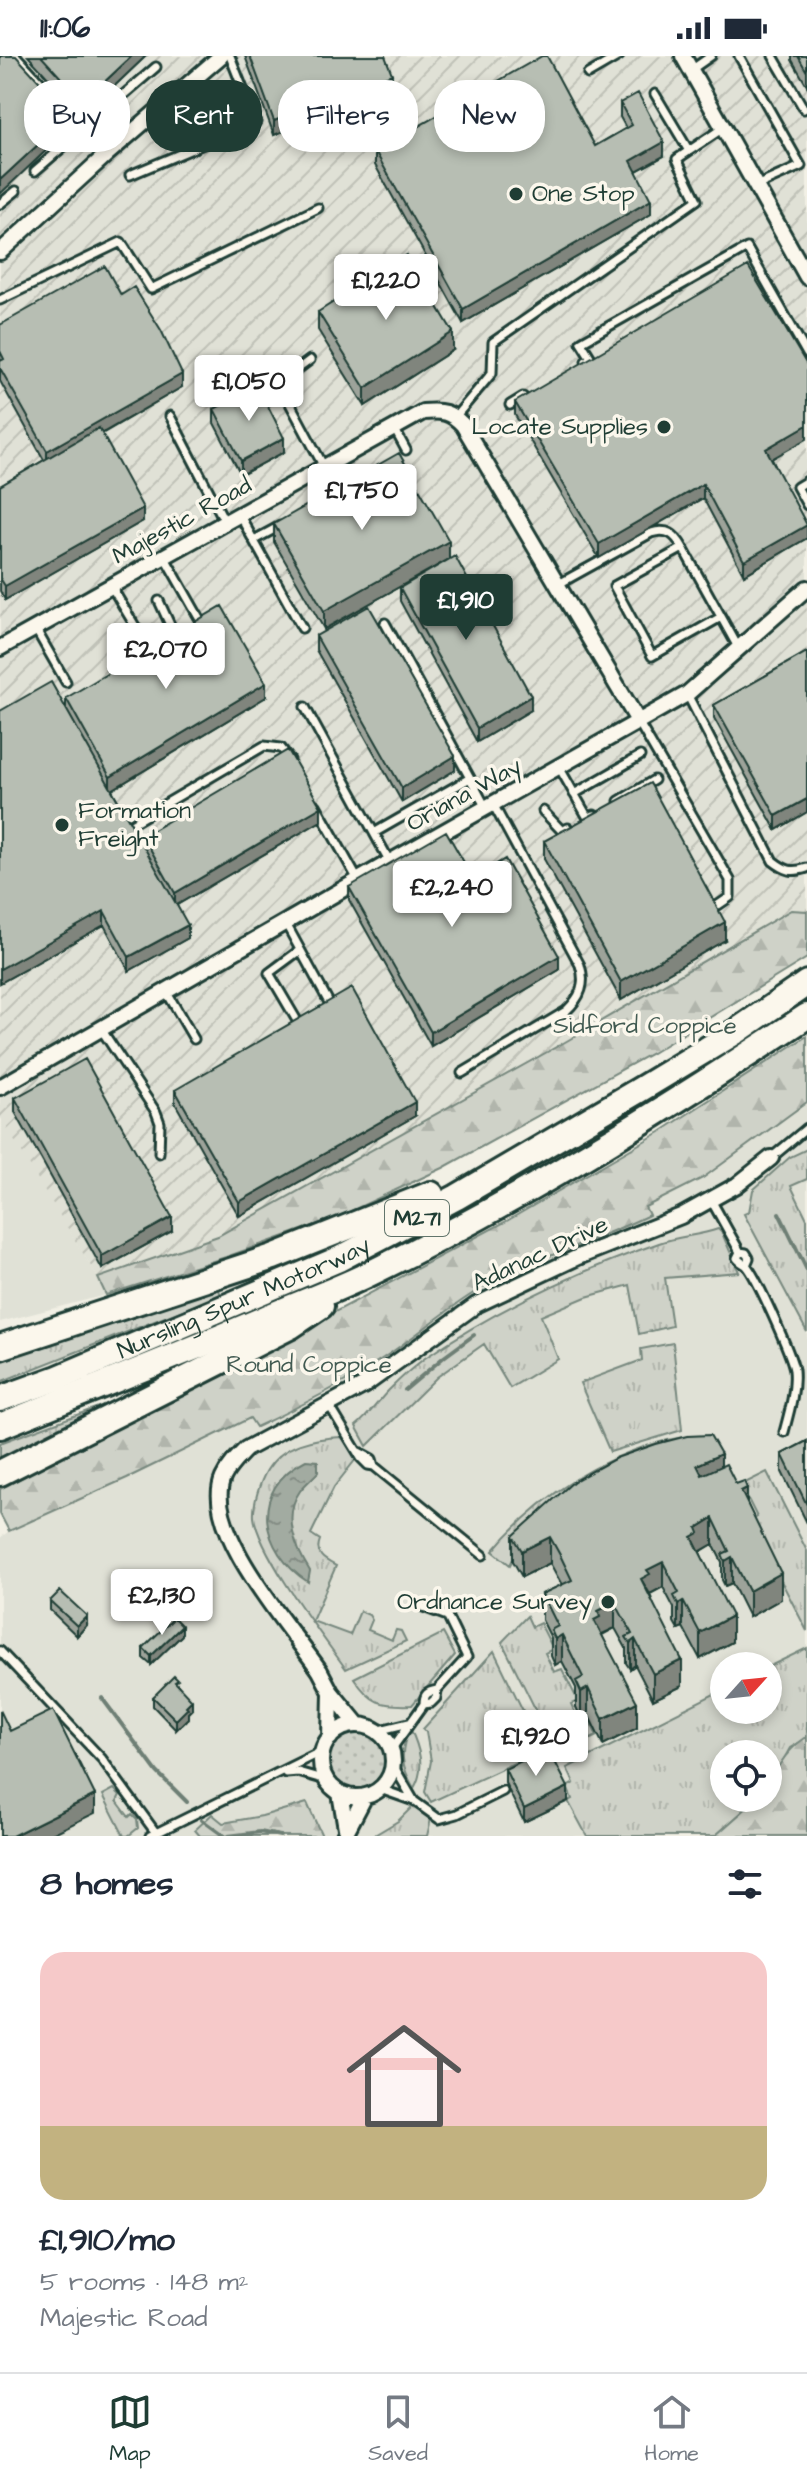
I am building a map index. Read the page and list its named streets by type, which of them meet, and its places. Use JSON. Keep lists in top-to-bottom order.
{
  "streets": {
    "highway": ["M271", "Nursling Spur Motorway"],
    "street": ["Majestic Road", "Oriana Way", "Adanac Drive"]
  },
  "crossings": [
    ["M271", "Nursling Spur Motorway"]
  ],
  "parks": ["Sidford Coppice", "Round Coppice"],
  "places": [
    "One Stop",
    "Locate Supplies",
    "Formation Freight",
    "Ordnance Survey"
  ],
  "north": "top right",
  "page": {
    "status": "11:06",
    "chip": [
      "Buy",
      "Rent",
      "Filters",
      "New"
    ],
    "price": [
      "£1,220",
      "£1,050",
      "£1,750",
      "£1,910",
      "£2,070",
      "£2,240",
      "£2,130",
      "£1,920"
    ],
    "heading": "8 homes",
    "list": [
      {
        "name": "£1,910/mo",
        "note": "5 rooms · 148 m² · Majestic Road"
      }
    ],
    "tabs": ["Map", "Saved", "Home"]
  }
}
